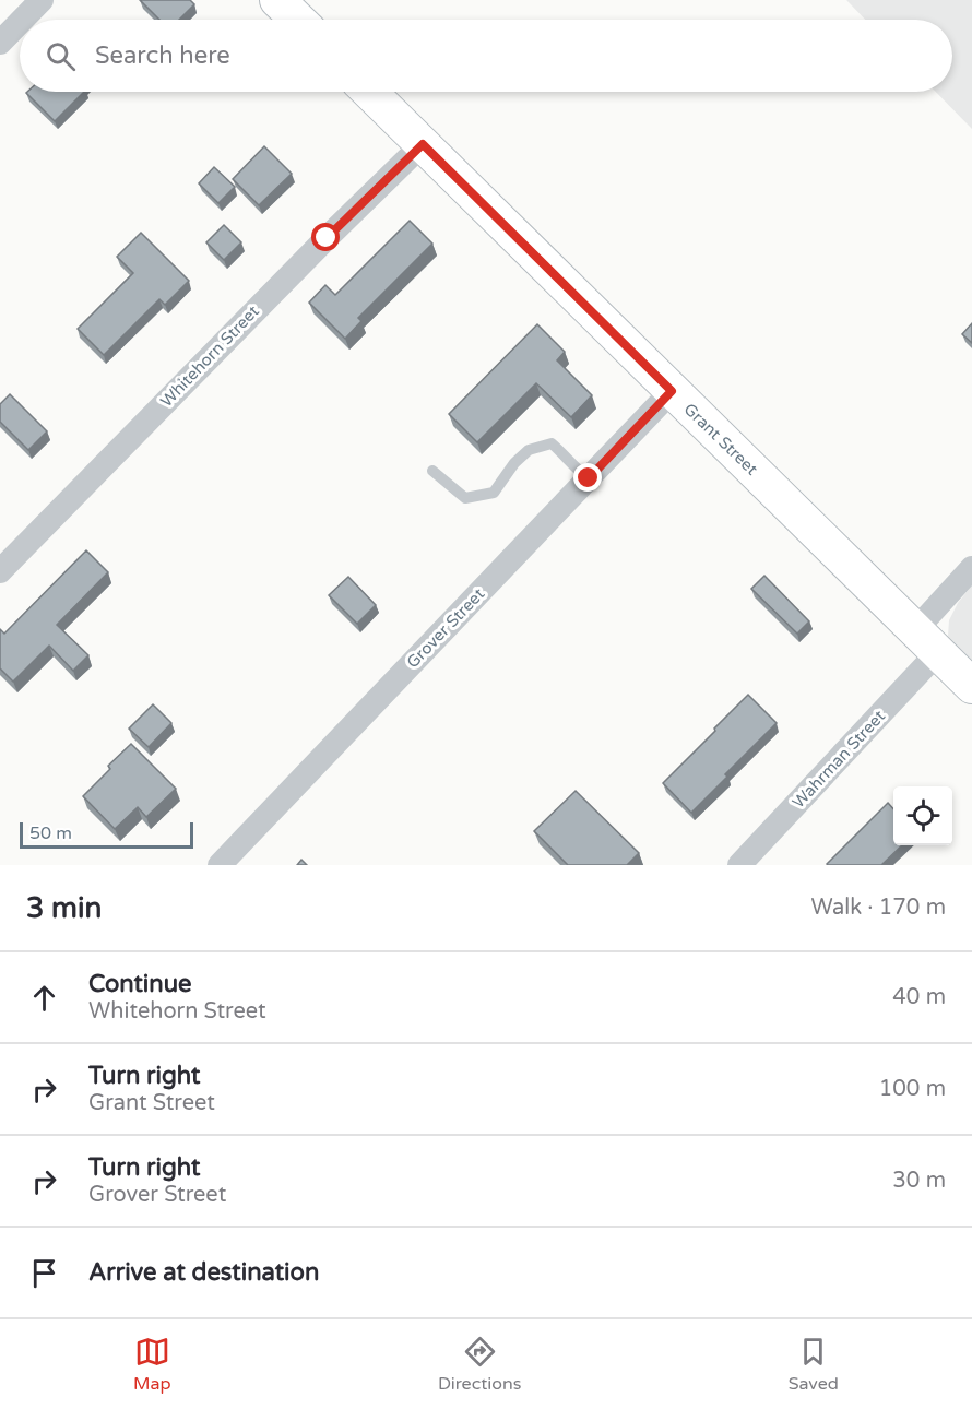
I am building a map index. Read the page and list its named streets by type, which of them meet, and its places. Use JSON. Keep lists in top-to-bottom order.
{
  "streets": {
    "street": [
      "Whitehorn Street",
      "Grant Street",
      "Grover Street",
      "Wahrman Street"
    ]
  },
  "crossings": [
    ["Whitehorn Street", "Grant Street"],
    ["Grant Street", "Grover Street"],
    ["Grant Street", "Wahrman Street"]
  ],
  "scale_bar": "50 m",
  "page": {
    "search": "Search here",
    "scale": "50 m",
    "heading": ["3 min", "Walk · 170 m"],
    "list": [
      ["Continue", "Whitehorn Street", "40 m"],
      ["Turn right", "Grant Street", "100 m"],
      ["Turn right", "Grover Street", "30 m"],
      "Arrive at destination"
    ],
    "nav": ["Map", "Directions", "Saved"]
  }
}
